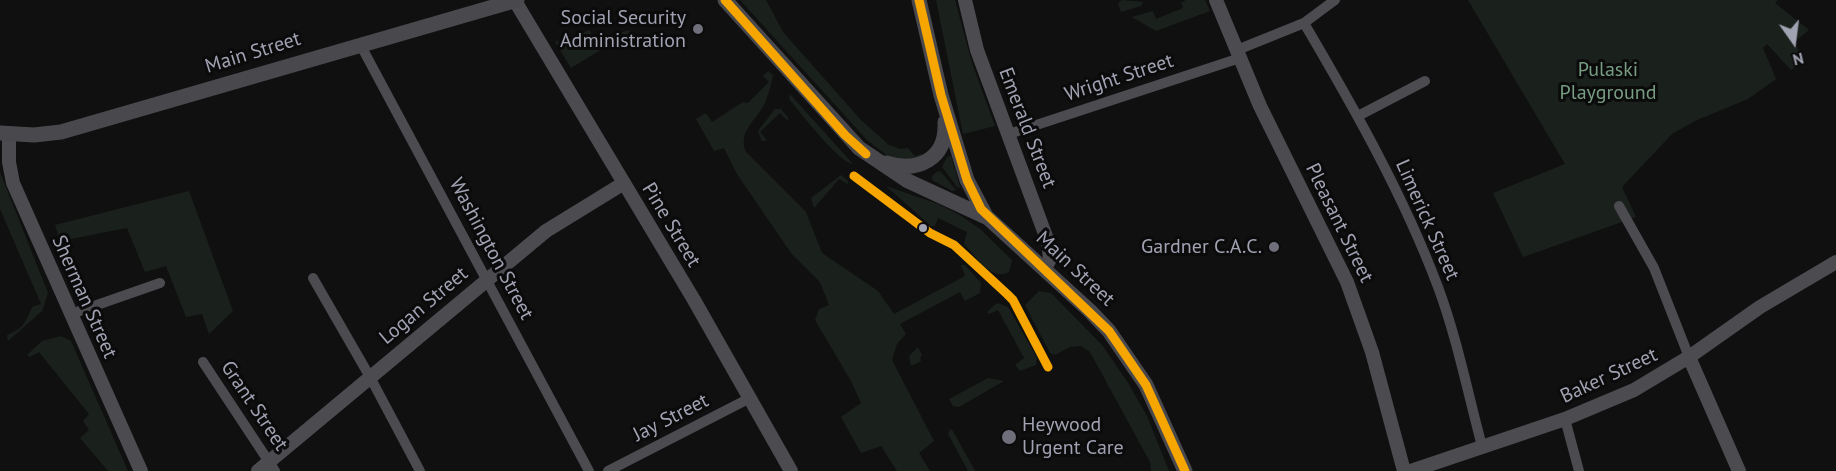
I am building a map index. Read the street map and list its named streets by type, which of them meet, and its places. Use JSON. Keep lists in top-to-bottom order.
{
  "streets": {
    "main road": ["Main Street"],
    "street": [
      "Wright Street",
      "Emerald Street",
      "Limerick Street",
      "Pleasant Street",
      "Pine Street",
      "Washington Street",
      "Sherman Street",
      "Logan Street",
      "Baker Street",
      "Grant Street",
      "Jay Street"
    ]
  },
  "crossings": [
    ["Main Street", "Emerald Street"],
    ["Main Street", "Pine Street"],
    ["Main Street", "Washington Street"],
    ["Main Street", "Sherman Street"],
    ["Wright Street", "Emerald Street"],
    ["Wright Street", "Limerick Street"],
    ["Wright Street", "Pleasant Street"],
    ["Limerick Street", "Baker Street"],
    ["Pine Street", "Logan Street"],
    ["Pine Street", "Jay Street"],
    ["Washington Street", "Logan Street"],
    ["Logan Street", "Grant Street"]
  ],
  "parks": ["Pulaski Playground"],
  "places": ["Social Security Administration", "Gardner C.A.C.", "Heywood Urgent Care"],
  "north": "bottom"
}
